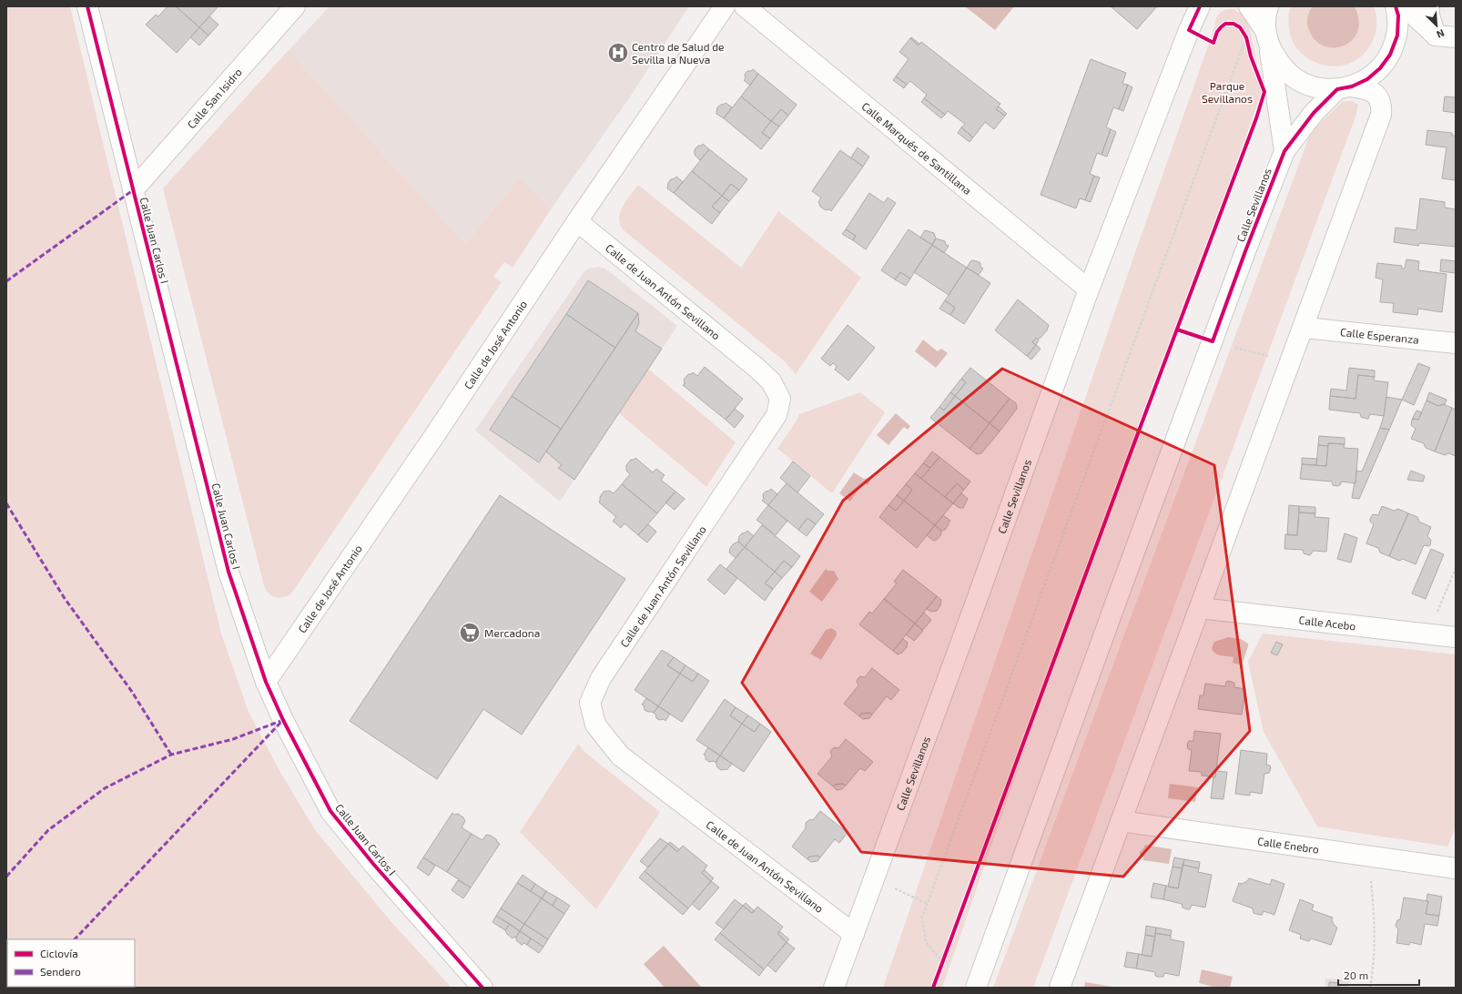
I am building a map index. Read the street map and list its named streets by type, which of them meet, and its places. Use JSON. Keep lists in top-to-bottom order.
{
  "streets": {
    "street": [
      "Calle San Isidro",
      "Calle Marqués de Santillana",
      "Calle Sevillanos",
      "Calle Juan Carlos I",
      "Calle de Juan Antón Sevillano",
      "Calle Esperanza",
      "Calle de José Antonio",
      "Calle Acebo",
      "Calle Enebro"
    ]
  },
  "crossings": [
    ["Calle San Isidro", "Calle Juan Carlos I"],
    ["Calle Marqués de Santillana", "Calle Sevillanos"],
    ["Calle Sevillanos", "Calle de Juan Antón Sevillano"],
    ["Calle Juan Carlos I", "Calle de José Antonio"],
    ["Calle de Juan Antón Sevillano", "Calle de José Antonio"]
  ],
  "parks": ["Parque Sevillanos"],
  "places": {
    "hospital": ["Centro de Salud de Sevilla la Nueva"],
    "supermarket": ["Mercadona"]
  },
  "legend": ["Ciclovía", "Sendero"],
  "scale_bar": "20 m",
  "north": "bottom right"
}
